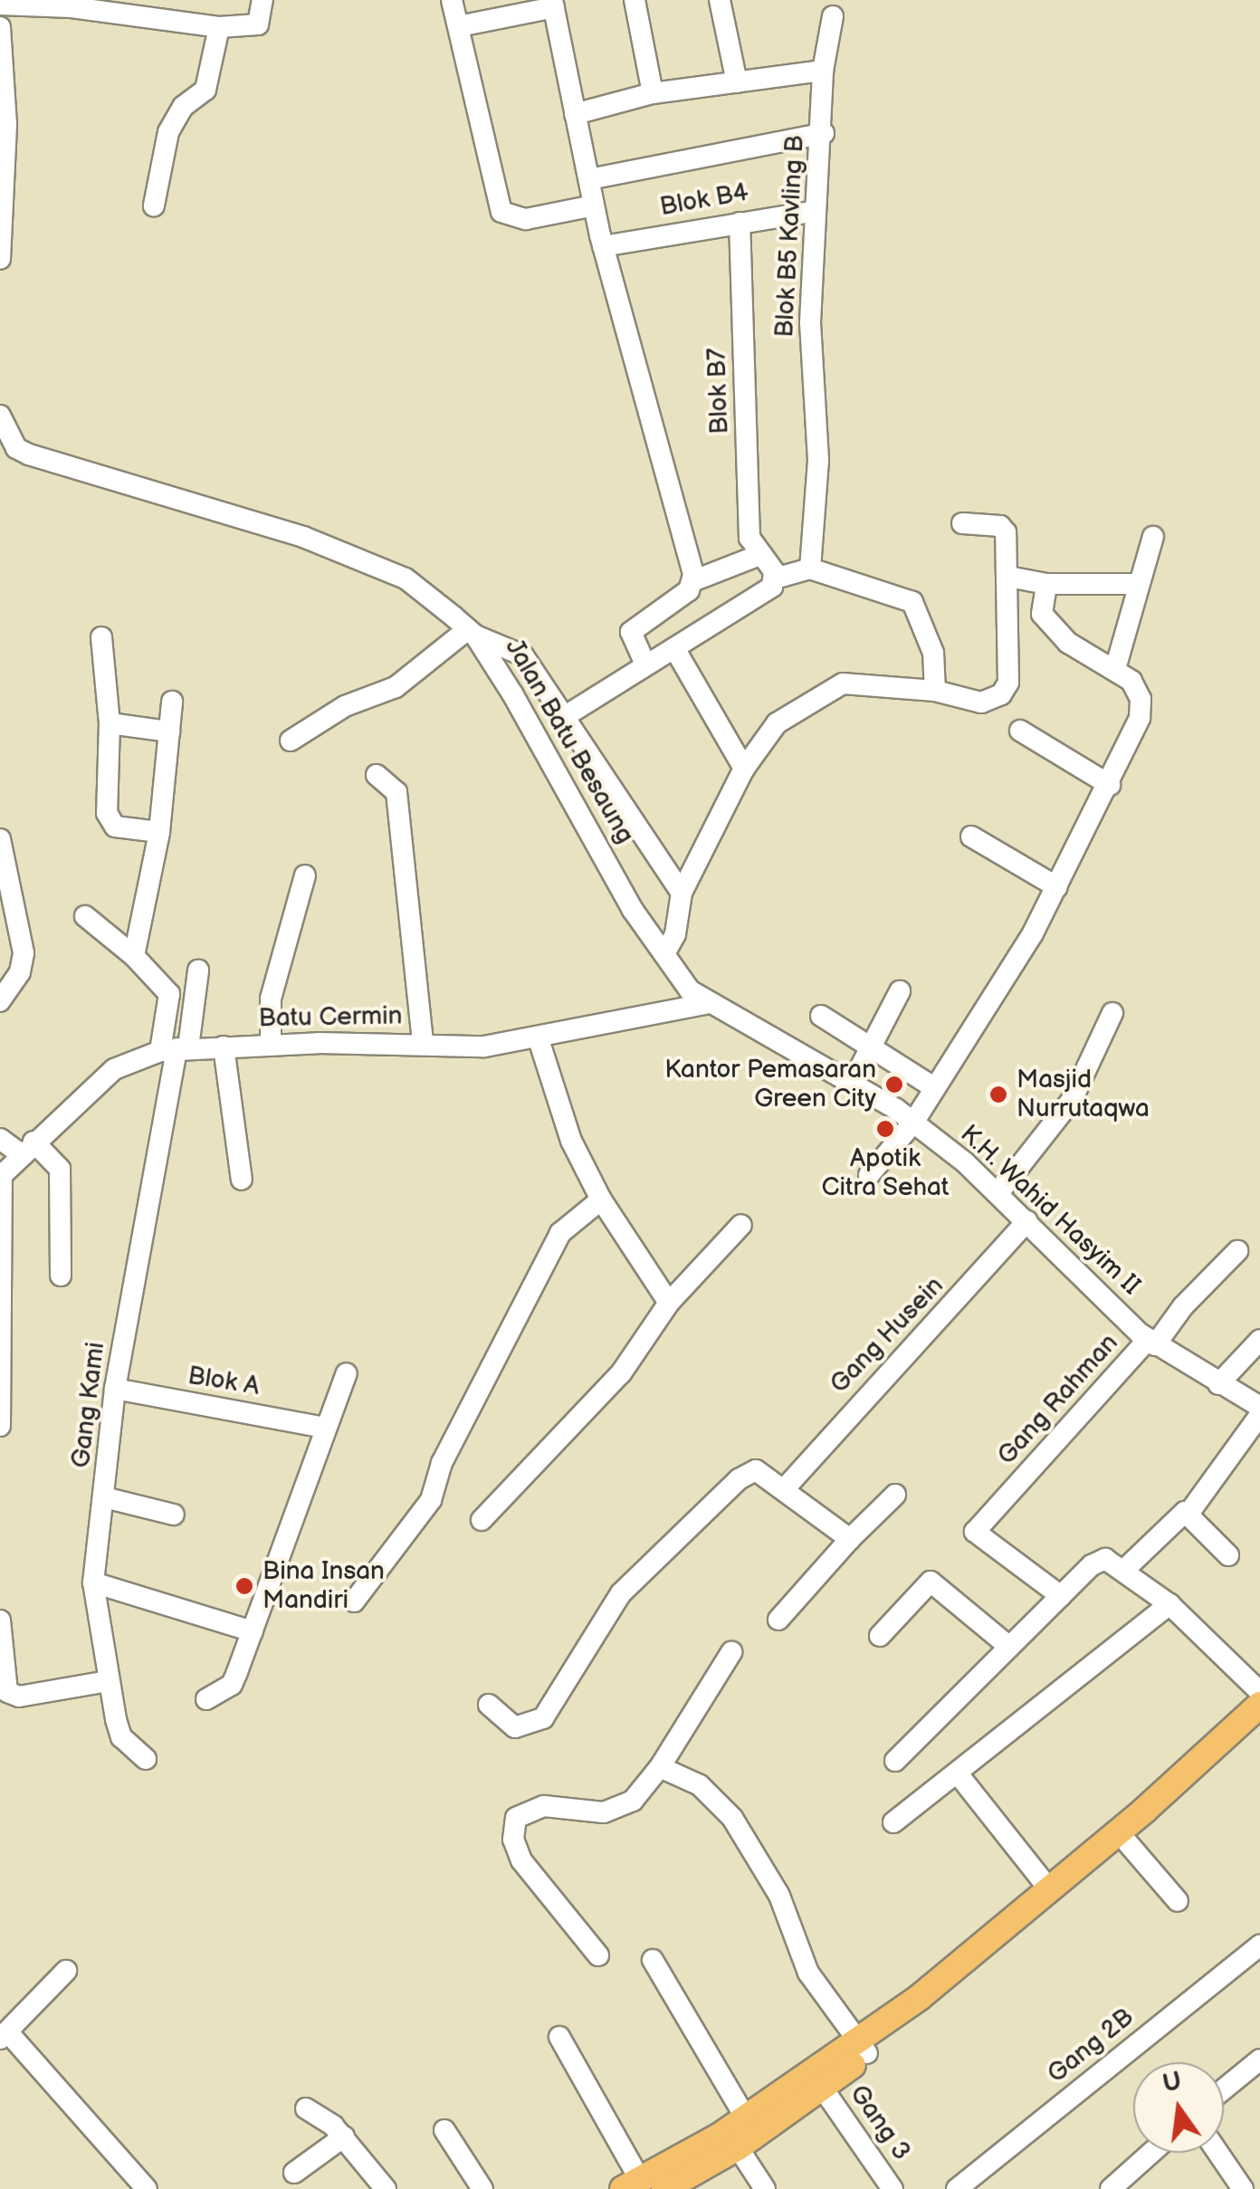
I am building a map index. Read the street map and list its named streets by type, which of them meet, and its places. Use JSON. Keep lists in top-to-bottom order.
{
  "streets": {
    "street": [
      "Blok B4",
      "Blok B5 Kavling B",
      "Blok B7",
      "Jalan Batu Besaung",
      "Batu Cermin",
      "K.H. Wahid Hasyim II",
      "Gang Husein",
      "Blok A",
      "Gang Rahman",
      "Gang Kami",
      "Gang 2B",
      "Gang 3"
    ]
  },
  "crossings": [
    ["Blok B4", "Blok B5 Kavling B"],
    ["Blok B4", "Blok B7"],
    ["Jalan Batu Besaung", "Batu Cermin"],
    ["Jalan Batu Besaung", "K.H. Wahid Hasyim II"],
    ["Batu Cermin", "K.H. Wahid Hasyim II"],
    ["Batu Cermin", "Gang Kami"],
    ["K.H. Wahid Hasyim II", "Gang Husein"],
    ["K.H. Wahid Hasyim II", "Gang Rahman"],
    ["Blok A", "Gang Kami"]
  ],
  "places": [
    "Kantor Pemasaran Green City",
    "Masjid Nurrutaqwa",
    "Apotik Citra Sehat",
    "Bina Insan Mandiri"
  ],
  "north": "top"
}
